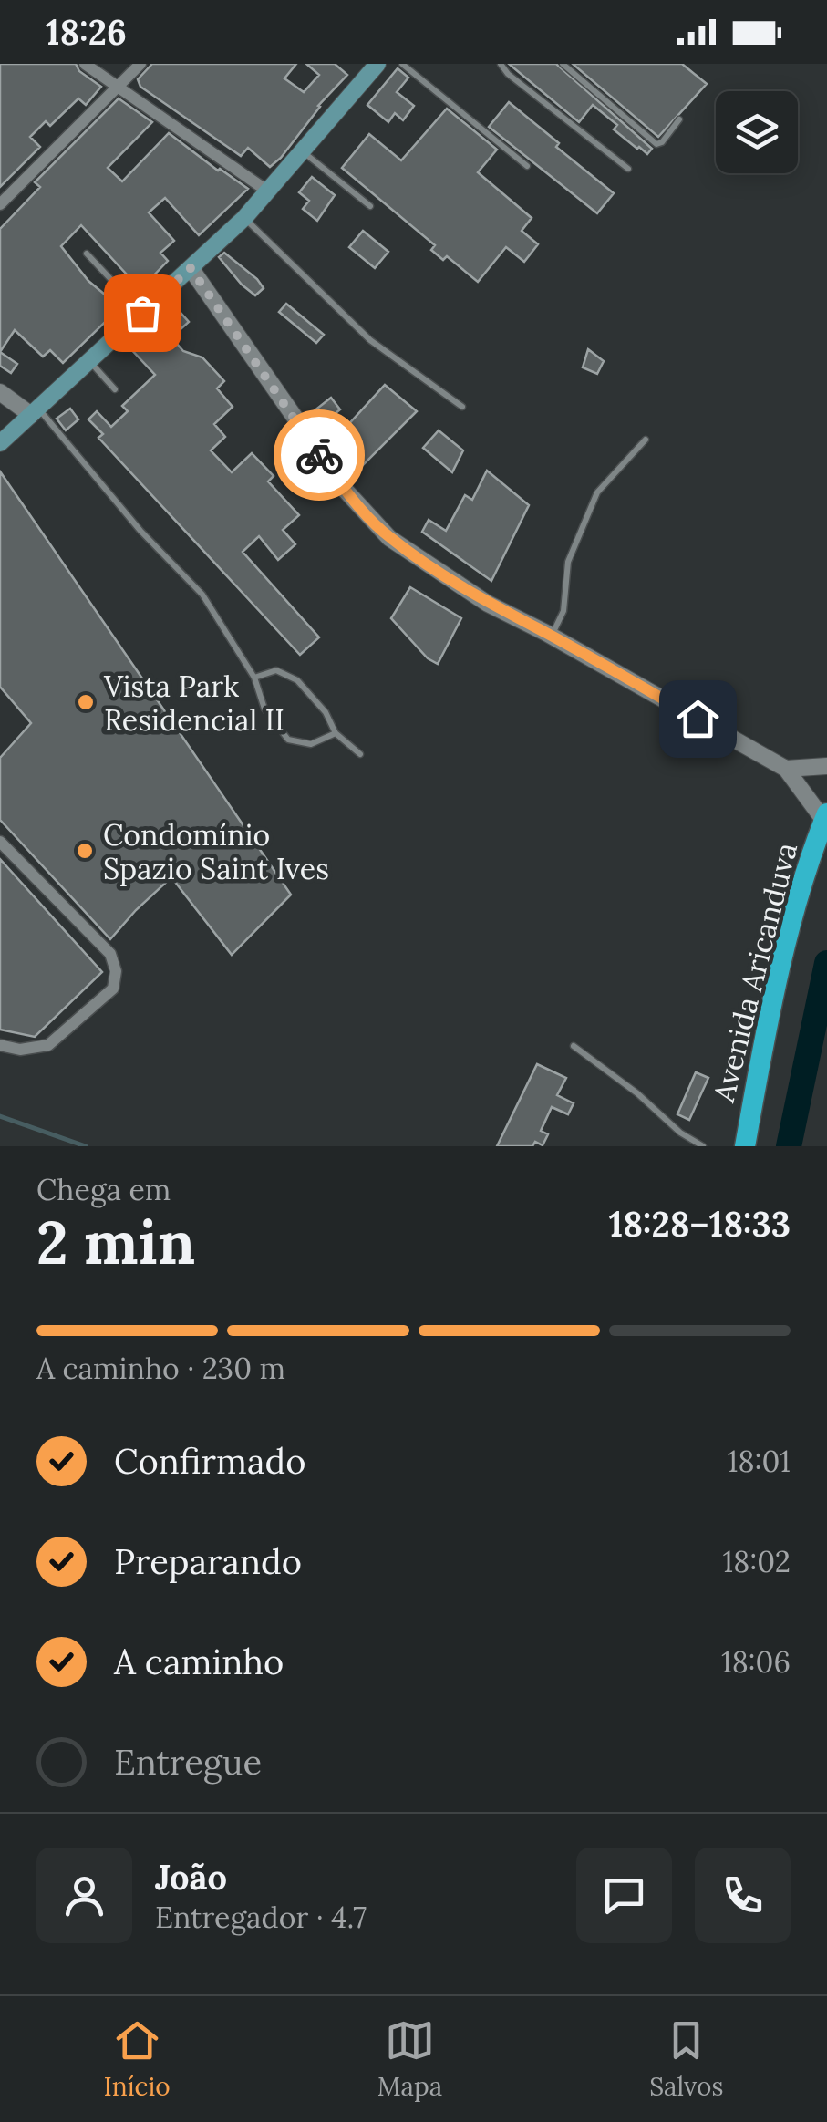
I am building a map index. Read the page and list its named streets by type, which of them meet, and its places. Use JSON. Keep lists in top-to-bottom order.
{
  "streets": {
    "highway": ["Avenida Aricanduva"]
  },
  "places": ["Vista Park Residencial II", "Condomínio Spazio Saint Ives"],
  "page": {
    "status": "18:26",
    "heading": ["2 min", "Chega em", "18:28–18:33"],
    "panel": ["João", "Entregador · 4.7"],
    "bar": "A caminho · 230 m",
    "list": [
      ["Confirmado", "18:01"],
      ["Preparando", "18:02"],
      ["A caminho", "18:06"],
      "Entregue"
    ],
    "tabs": ["Início", "Mapa", "Salvos"]
  }
}
